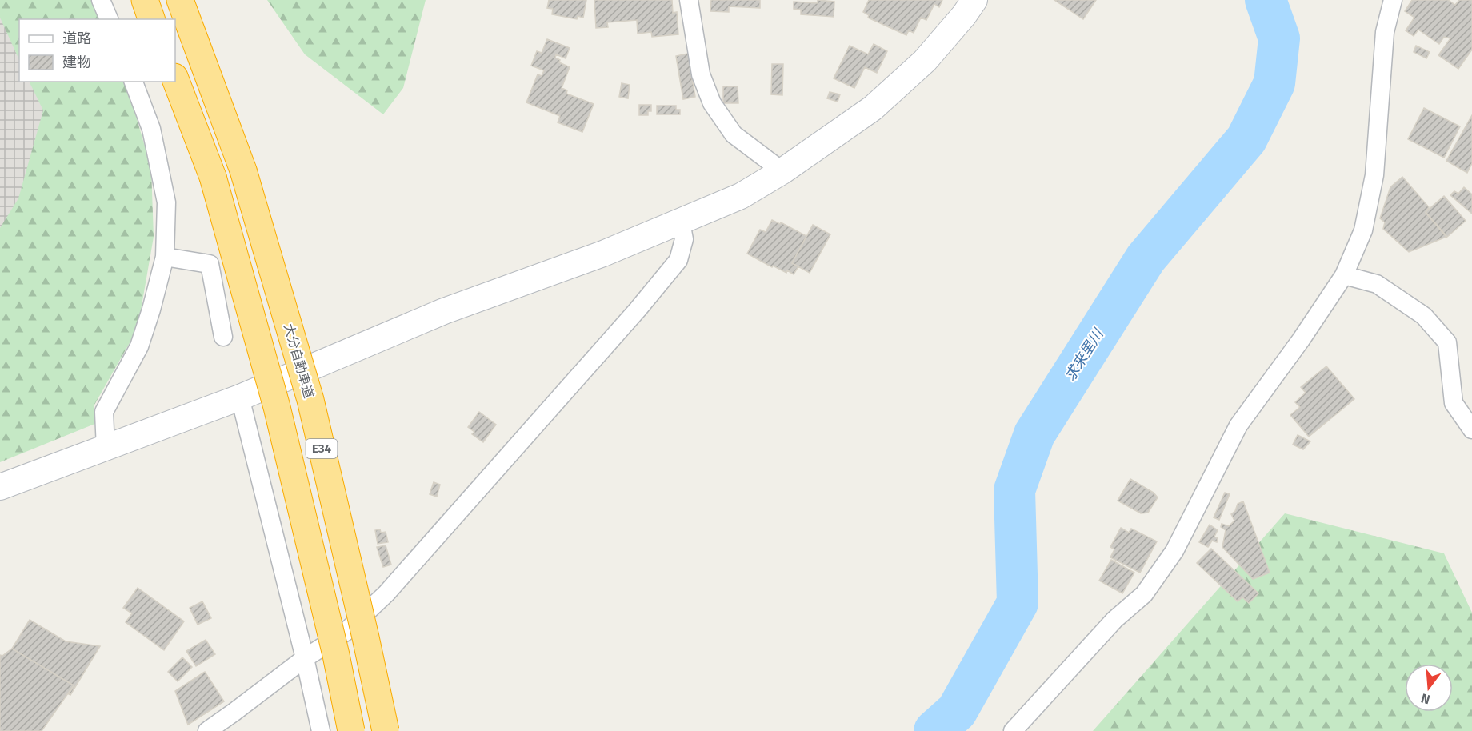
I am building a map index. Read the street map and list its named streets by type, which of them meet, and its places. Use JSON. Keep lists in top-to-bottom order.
{
  "streets": {
    "highway": ["大分自動車道", "E34"]
  },
  "water": ["求来里川"],
  "legend": ["道路", "建物"],
  "north": "bottom"
}
